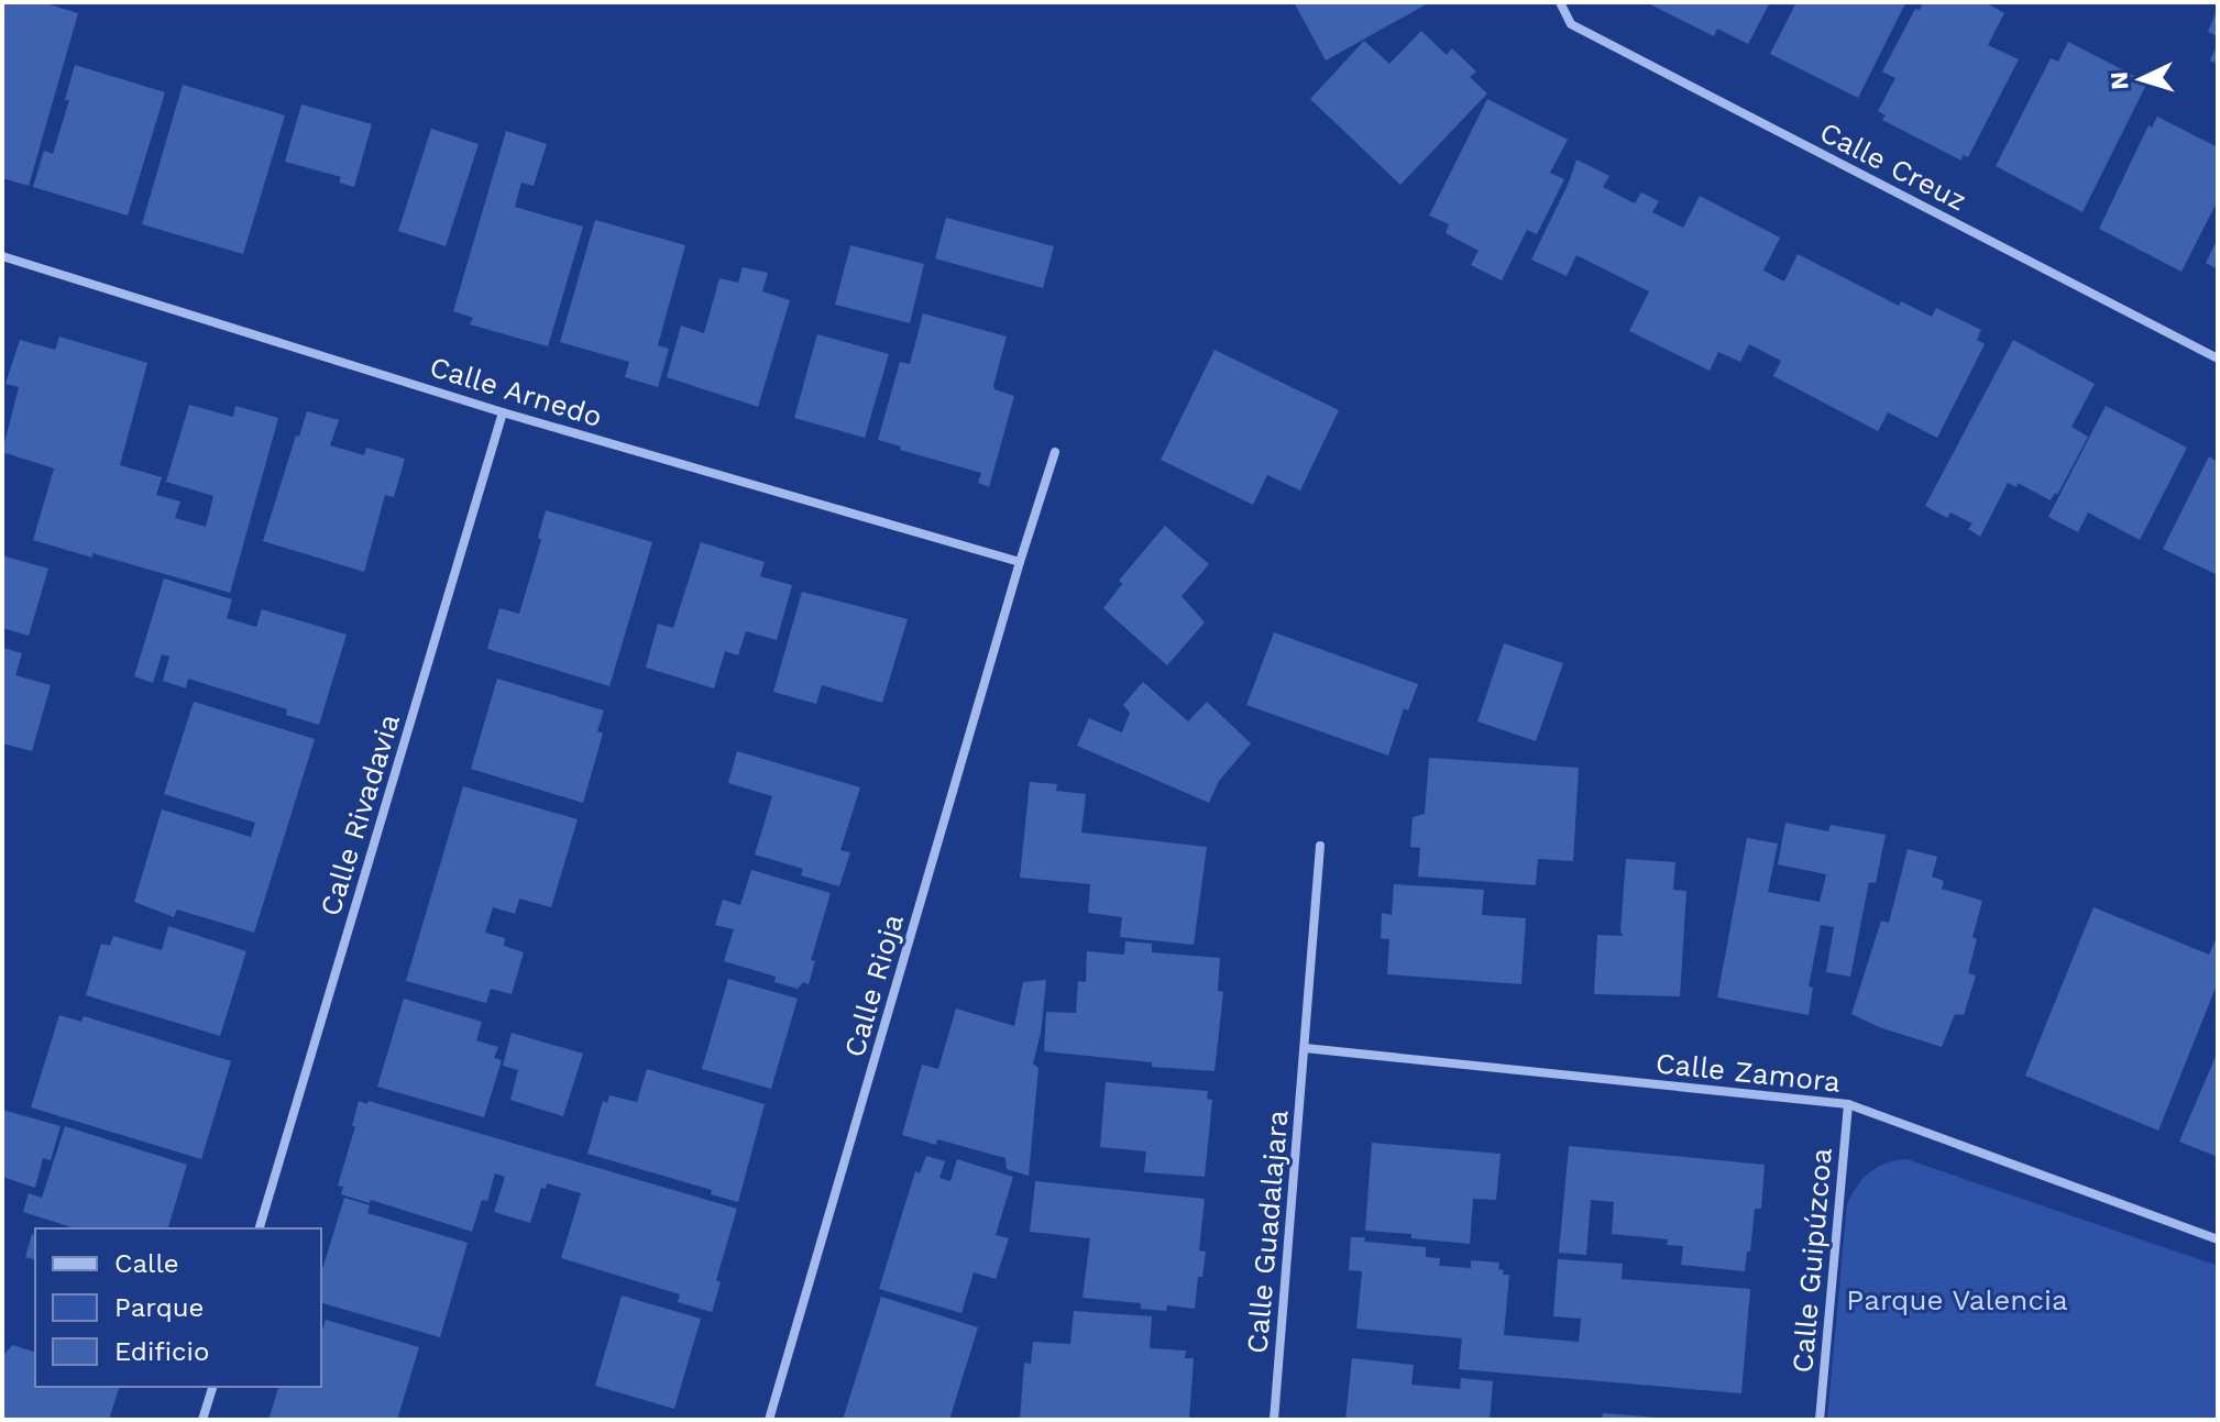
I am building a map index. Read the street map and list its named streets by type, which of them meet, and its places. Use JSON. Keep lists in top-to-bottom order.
{
  "streets": {
    "street": [
      "Calle Creuz",
      "Calle Arnedo",
      "Calle Rivadavia",
      "Calle Rioja",
      "Calle Zamora",
      "Calle Guadalajara",
      "Calle Guipúzcoa"
    ]
  },
  "crossings": [
    ["Calle Arnedo", "Calle Rivadavia"],
    ["Calle Arnedo", "Calle Rioja"],
    ["Calle Zamora", "Calle Guadalajara"],
    ["Calle Zamora", "Calle Guipúzcoa"]
  ],
  "parks": ["Parque Valencia"],
  "legend": ["Calle", "Parque", "Edificio"],
  "north": "left"
}
